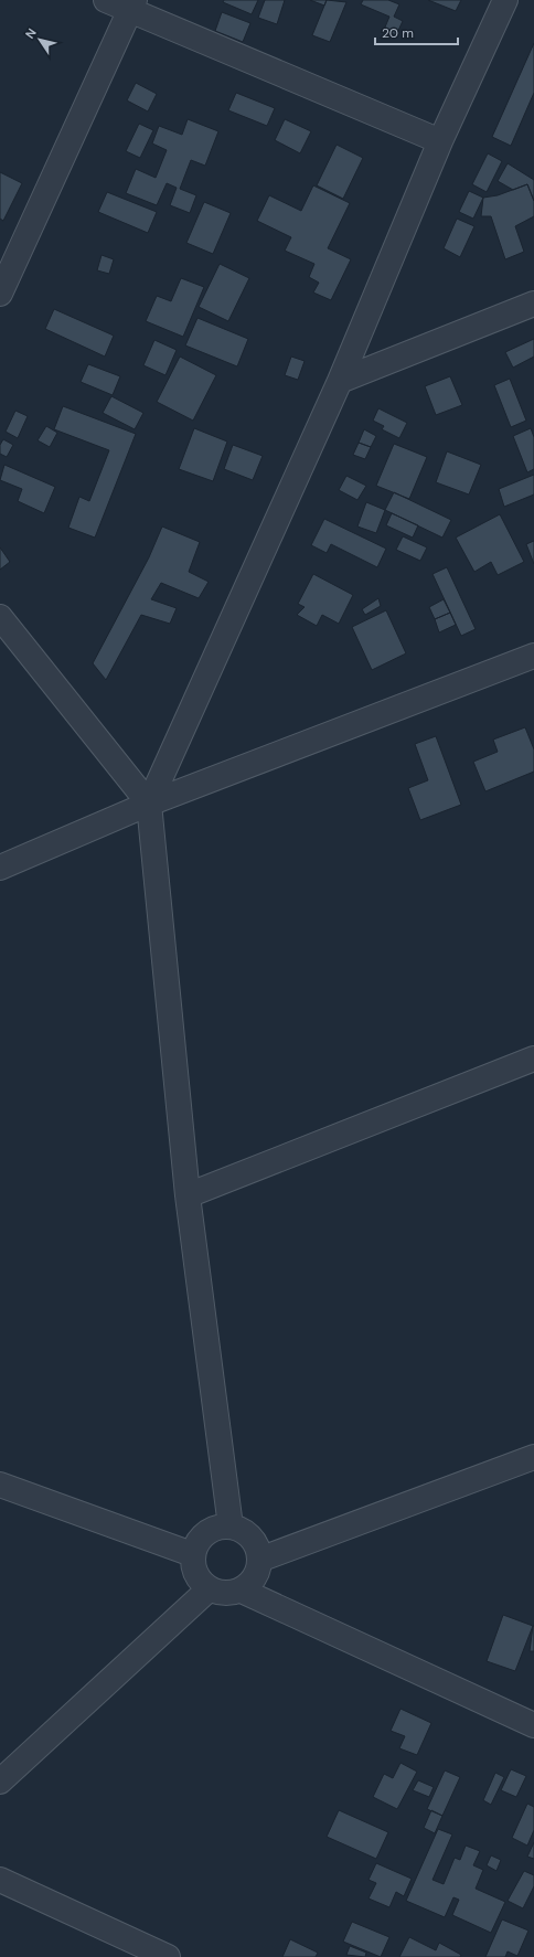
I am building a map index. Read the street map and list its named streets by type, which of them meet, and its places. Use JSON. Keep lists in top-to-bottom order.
{
  "scale_bar": "20 m",
  "north": "top left"
}
